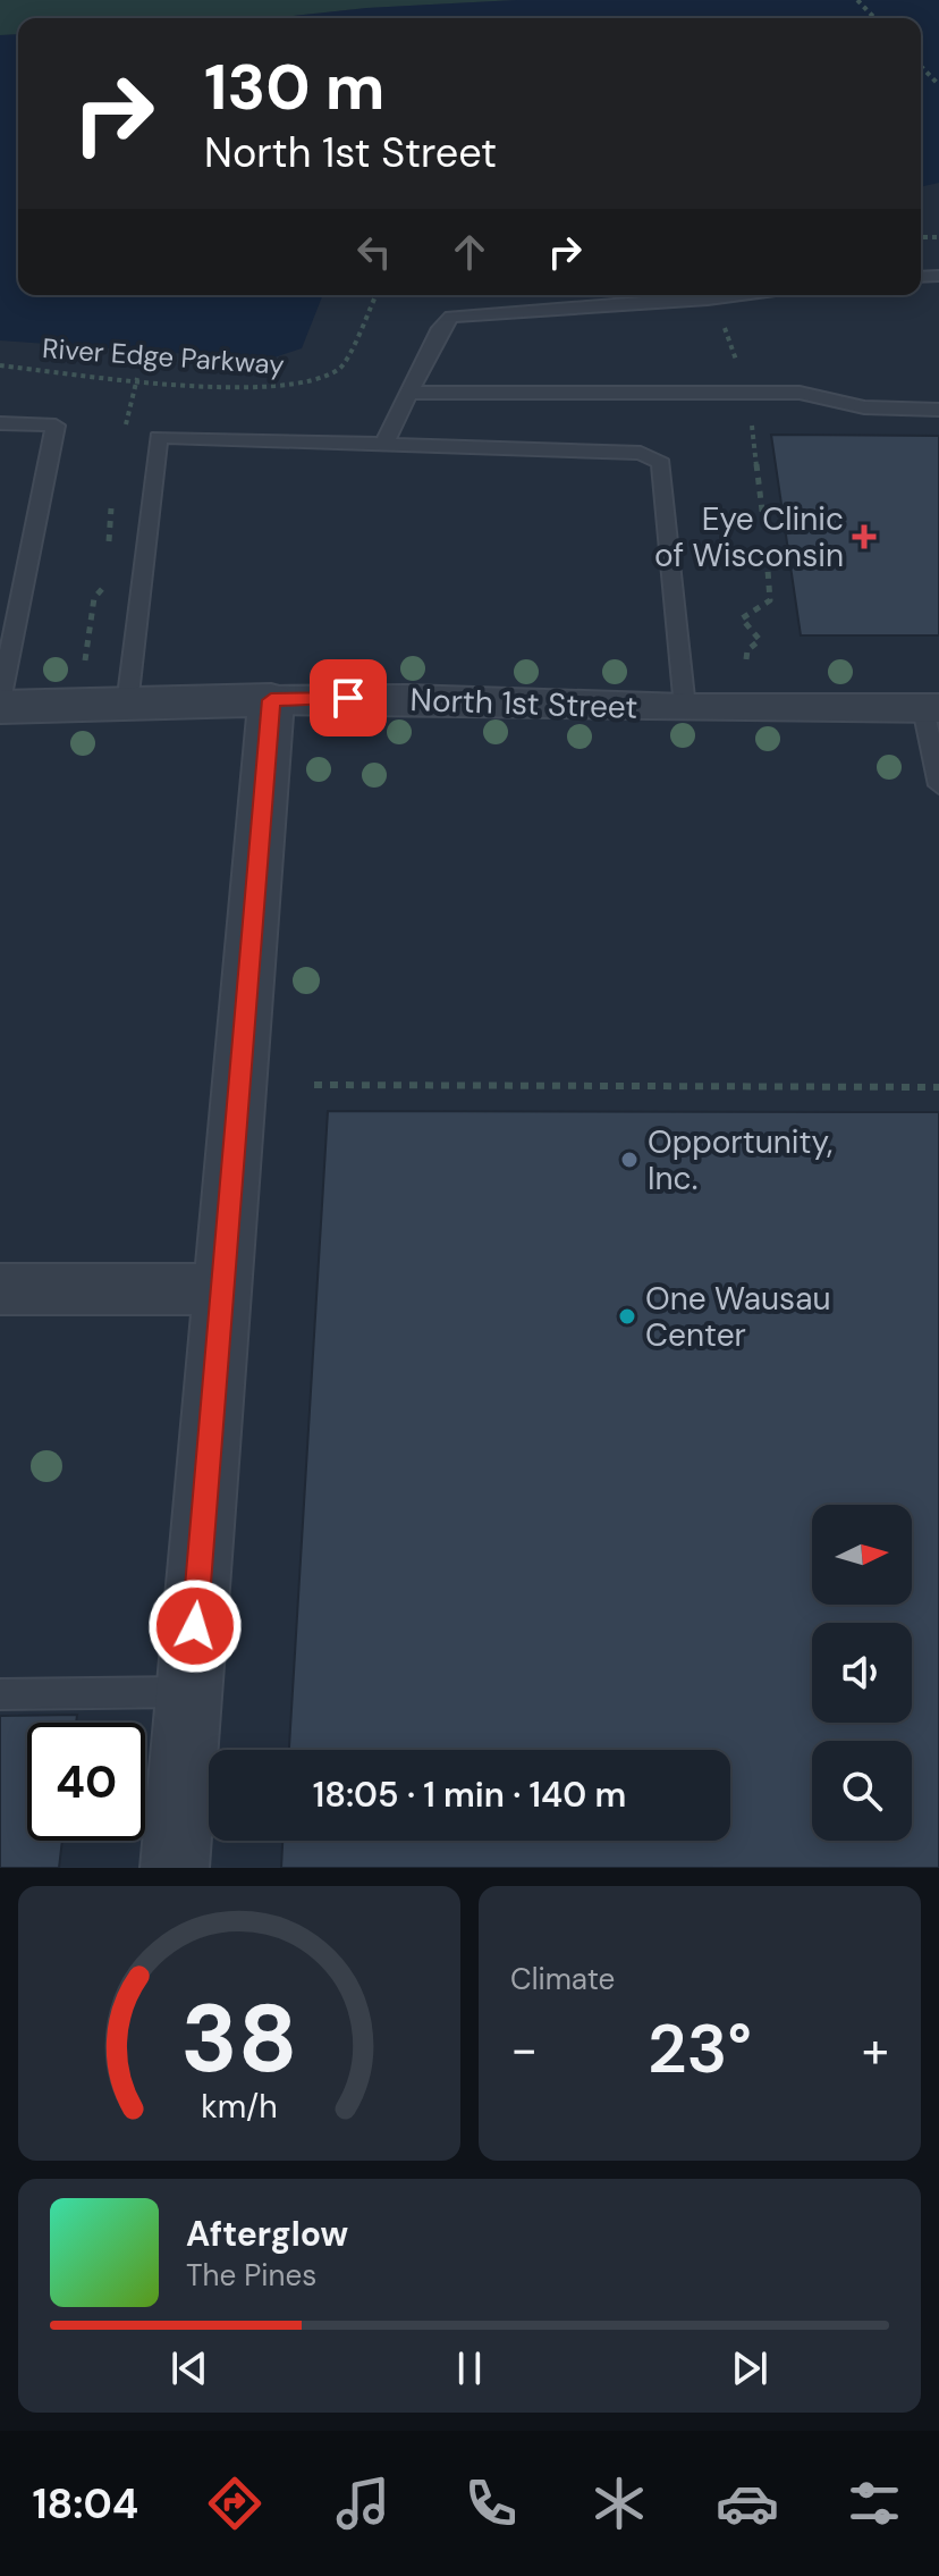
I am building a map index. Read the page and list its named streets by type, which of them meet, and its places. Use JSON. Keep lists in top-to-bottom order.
{
  "streets": {
    "street": ["North 1st Street"],
    "path": ["River Edge Parkway"]
  },
  "places": {
    "health": ["Eye Clinic of Wisconsin"],
    "other": ["Opportunity, Inc.", "One Wausau Center"]
  },
  "north": "right",
  "page": {
    "turn": ["130 m", "North 1st Street"],
    "limit": "40",
    "trip": "18:05 · 1 min · 140 m",
    "tile": "Climate",
    "heat": ["−", "23°", "+"],
    "song": ["Afterglow", "The Pines"],
    "tabs": "18:04",
    "gauge": ["38", "km/h"]
  }
}
